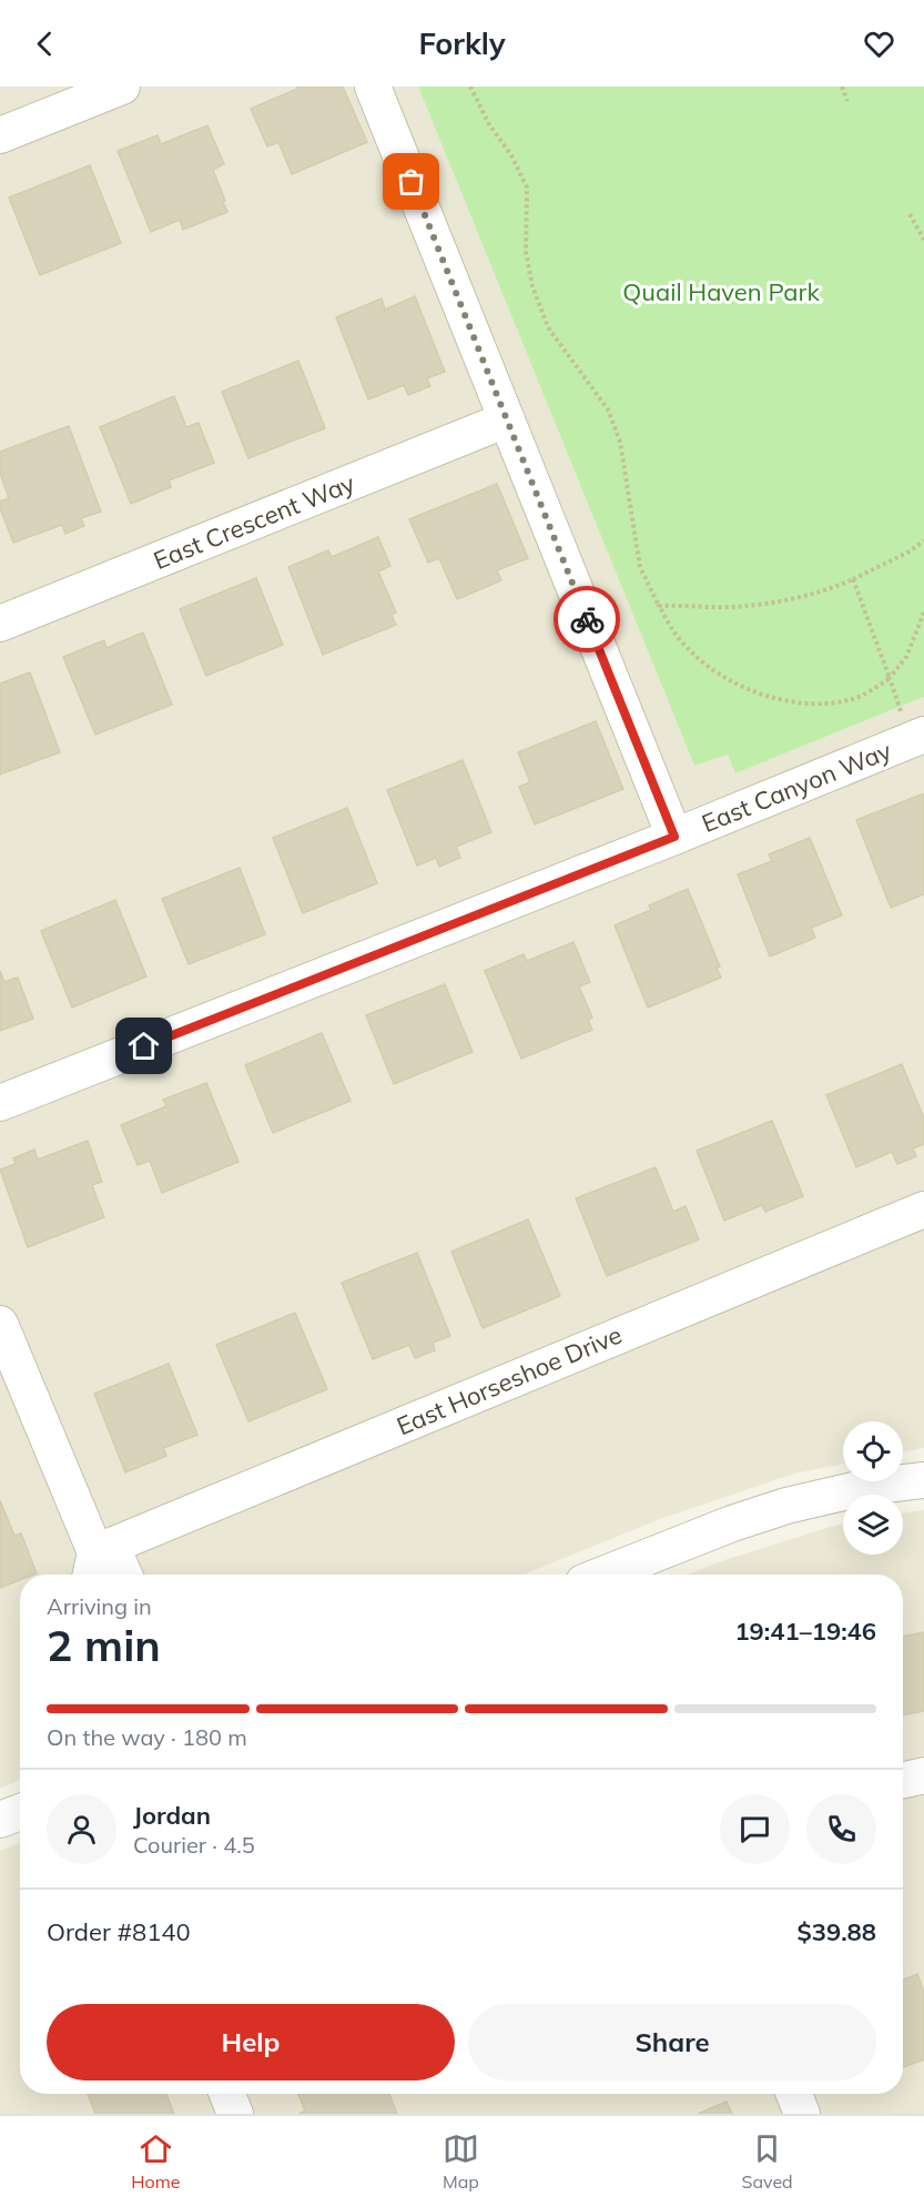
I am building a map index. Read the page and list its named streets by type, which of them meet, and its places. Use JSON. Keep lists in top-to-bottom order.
{
  "streets": {
    "street": ["East Crescent Way", "East Canyon Way", "East Horseshoe Drive"]
  },
  "parks": ["Quail Haven Park"],
  "page": {
    "header": "Forkly",
    "heading": ["2 min", "Arriving in", "19:41–19:46"],
    "panel": [
      "Jordan",
      "Courier · 4.5",
      "Order #8140",
      "$39.88"
    ],
    "bar": "On the way · 180 m",
    "buttons": ["Help", "Share"],
    "tabs": ["Home", "Map", "Saved"]
  }
}
